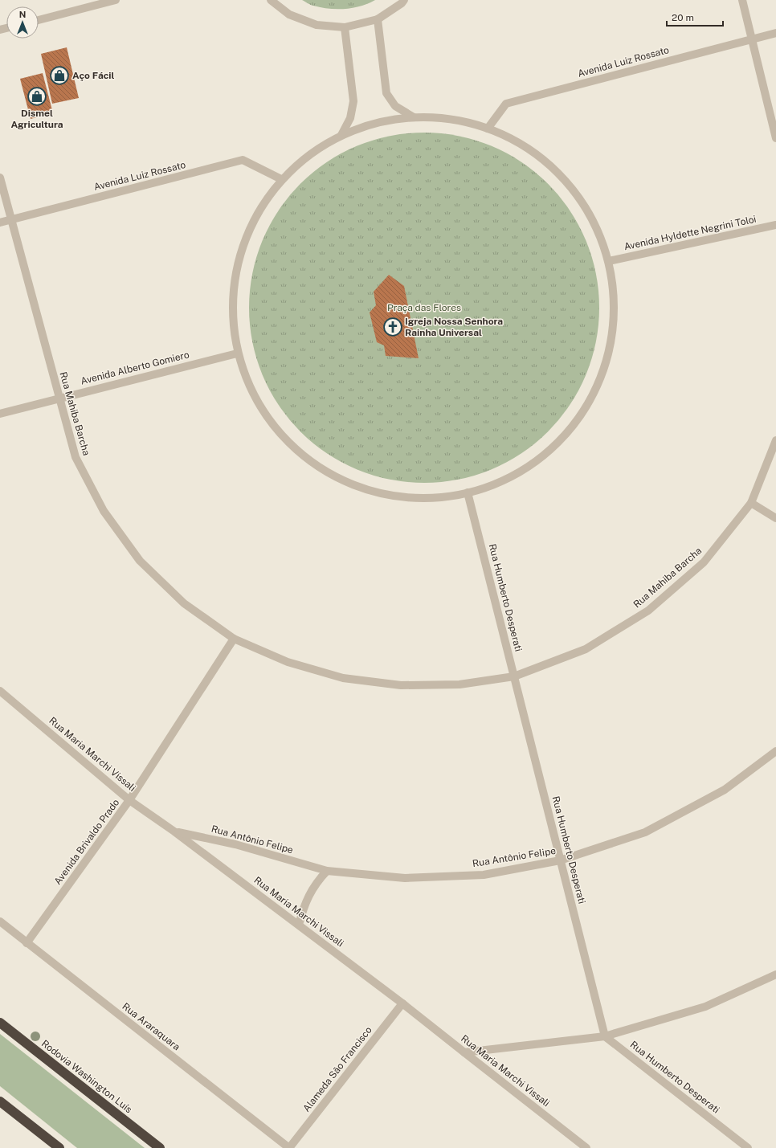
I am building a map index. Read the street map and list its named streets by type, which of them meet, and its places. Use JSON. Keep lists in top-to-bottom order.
{
  "streets": {
    "highway": ["Rodovia Washington Luís"],
    "street": [
      "Avenida Luiz Rossato",
      "Avenida Hyldette Negrini Toloi",
      "Avenida Alberto Gomiero",
      "Rua Mahiba Barcha",
      "Rua Humberto Desperati",
      "Rua Maria Marchi Vissali",
      "Rua Antônio Felipe",
      "Avenida Brivaldo Prado",
      "Rua Araraquara",
      "Alameda São Francisco"
    ]
  },
  "crossings": [
    ["Avenida Luiz Rossato", "Rua Mahiba Barcha"],
    ["Avenida Alberto Gomiero", "Rua Mahiba Barcha"],
    ["Rua Mahiba Barcha", "Rua Humberto Desperati"],
    ["Rua Mahiba Barcha", "Avenida Brivaldo Prado"],
    ["Rua Humberto Desperati", "Rua Antônio Felipe"],
    ["Rua Maria Marchi Vissali", "Rua Antônio Felipe"],
    ["Rua Maria Marchi Vissali", "Avenida Brivaldo Prado"],
    ["Rua Maria Marchi Vissali", "Alameda São Francisco"],
    ["Avenida Brivaldo Prado", "Rua Araraquara"],
    ["Rua Araraquara", "Alameda São Francisco"]
  ],
  "parks": ["Praça das Flores"],
  "places": {
    "shop": ["Aço Fácil", "Dismel Agricultura"],
    "church": ["Igreja Nossa Senhora Rainha Universal"]
  },
  "scale_bar": "20 m",
  "north": "top"
}
